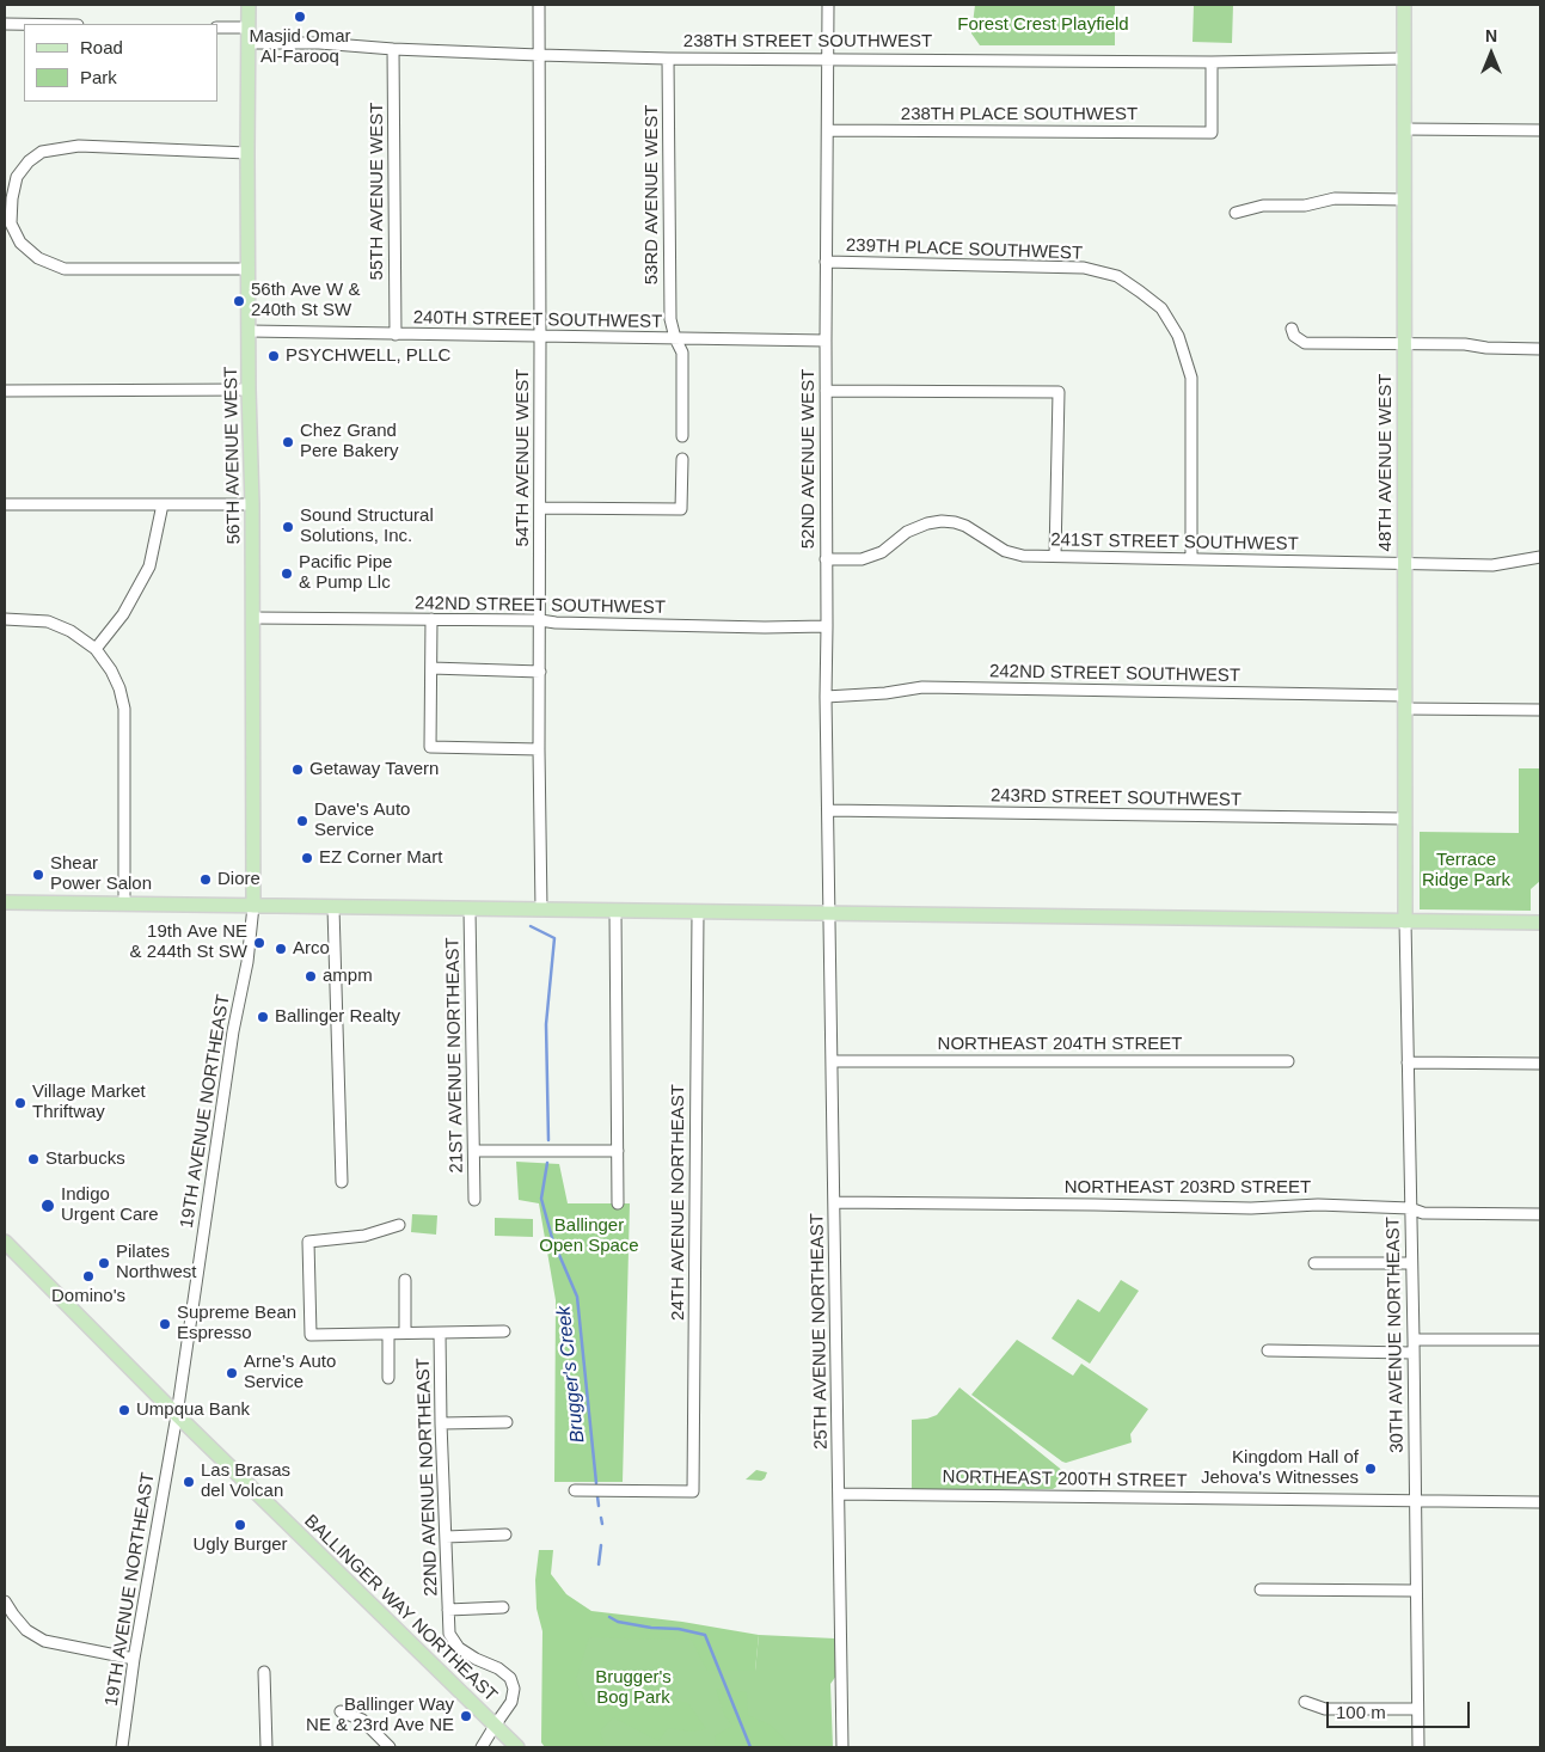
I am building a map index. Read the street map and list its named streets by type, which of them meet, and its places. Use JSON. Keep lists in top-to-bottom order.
{
  "streets": {
    "main road": ["56TH AVENUE WEST", "48TH AVENUE WEST", "BALLINGER WAY NORTHEAST"],
    "street": [
      "238TH STREET SOUTHWEST",
      "238TH PLACE SOUTHWEST",
      "55TH AVENUE WEST",
      "53RD AVENUE WEST",
      "239TH PLACE SOUTHWEST",
      "240TH STREET SOUTHWEST",
      "54TH AVENUE WEST",
      "52ND AVENUE WEST",
      "241ST STREET SOUTHWEST",
      "242ND STREET SOUTHWEST",
      "243RD STREET SOUTHWEST",
      "NORTHEAST 204TH STREET",
      "21ST AVENUE NORTHEAST",
      "19TH AVENUE NORTHEAST",
      "NORTHEAST 203RD STREET",
      "24TH AVENUE NORTHEAST",
      "25TH AVENUE NORTHEAST",
      "30TH AVENUE NORTHEAST",
      "22ND AVENUE NORTHEAST",
      "NORTHEAST 200TH STREET"
    ]
  },
  "crossings": [
    ["238TH STREET SOUTHWEST", "238TH PLACE SOUTHWEST"],
    ["238TH STREET SOUTHWEST", "55TH AVENUE WEST"],
    ["238TH STREET SOUTHWEST", "53RD AVENUE WEST"],
    ["238TH STREET SOUTHWEST", "56TH AVENUE WEST"],
    ["238TH STREET SOUTHWEST", "54TH AVENUE WEST"],
    ["238TH STREET SOUTHWEST", "52ND AVENUE WEST"],
    ["238TH STREET SOUTHWEST", "48TH AVENUE WEST"],
    ["238TH PLACE SOUTHWEST", "52ND AVENUE WEST"],
    ["55TH AVENUE WEST", "240TH STREET SOUTHWEST"],
    ["53RD AVENUE WEST", "240TH STREET SOUTHWEST"],
    ["239TH PLACE SOUTHWEST", "52ND AVENUE WEST"],
    ["239TH PLACE SOUTHWEST", "241ST STREET SOUTHWEST"],
    ["240TH STREET SOUTHWEST", "56TH AVENUE WEST"],
    ["240TH STREET SOUTHWEST", "54TH AVENUE WEST"],
    ["240TH STREET SOUTHWEST", "52ND AVENUE WEST"],
    ["56TH AVENUE WEST", "242ND STREET SOUTHWEST"],
    ["56TH AVENUE WEST", "19TH AVENUE NORTHEAST"],
    ["54TH AVENUE WEST", "242ND STREET SOUTHWEST"],
    ["52ND AVENUE WEST", "241ST STREET SOUTHWEST"],
    ["52ND AVENUE WEST", "242ND STREET SOUTHWEST"],
    ["52ND AVENUE WEST", "243RD STREET SOUTHWEST"],
    ["52ND AVENUE WEST", "25TH AVENUE NORTHEAST"],
    ["48TH AVENUE WEST", "241ST STREET SOUTHWEST"],
    ["48TH AVENUE WEST", "242ND STREET SOUTHWEST"],
    ["48TH AVENUE WEST", "243RD STREET SOUTHWEST"],
    ["48TH AVENUE WEST", "30TH AVENUE NORTHEAST"],
    ["NORTHEAST 204TH STREET", "25TH AVENUE NORTHEAST"],
    ["19TH AVENUE NORTHEAST", "BALLINGER WAY NORTHEAST"],
    ["NORTHEAST 203RD STREET", "25TH AVENUE NORTHEAST"],
    ["NORTHEAST 203RD STREET", "30TH AVENUE NORTHEAST"],
    ["25TH AVENUE NORTHEAST", "NORTHEAST 200TH STREET"],
    ["30TH AVENUE NORTHEAST", "NORTHEAST 200TH STREET"],
    ["22ND AVENUE NORTHEAST", "BALLINGER WAY NORTHEAST"]
  ],
  "water": ["Brugger's Creek"],
  "parks": [
    "Forest Crest Playfield",
    "Terrace Ridge Park",
    "Ballinger Open Space",
    "Brugger's Bog Park"
  ],
  "places": [
    "Masjid Omar Al-Farooq",
    "56th Ave W & 240th St SW",
    "PSYCHWELL, PLLC",
    "Chez Grand Pere Bakery",
    "Sound Structural Solutions, Inc.",
    "Pacific Pipe & Pump Llc",
    "Getaway Tavern",
    "Dave's Auto Service",
    "EZ Corner Mart",
    "Shear Power Salon",
    "Diore",
    "19th Ave NE & 244th St SW",
    "Arco",
    "ampm",
    "Ballinger Realty",
    "Village Market Thriftway",
    "Starbucks",
    "Indigo Urgent Care",
    "Pilates Northwest",
    "Domino's",
    "Supreme Bean Espresso",
    "Arne’s Auto Service",
    "Umpqua Bank",
    "Kingdom Hall of Jehova's Witnesses",
    "Las Brasas del Volcan",
    "Ugly Burger",
    "Ballinger Way NE & 23rd Ave NE"
  ],
  "legend": ["Road", "Park"],
  "scale_bar": "100 m",
  "north": "top"
}
